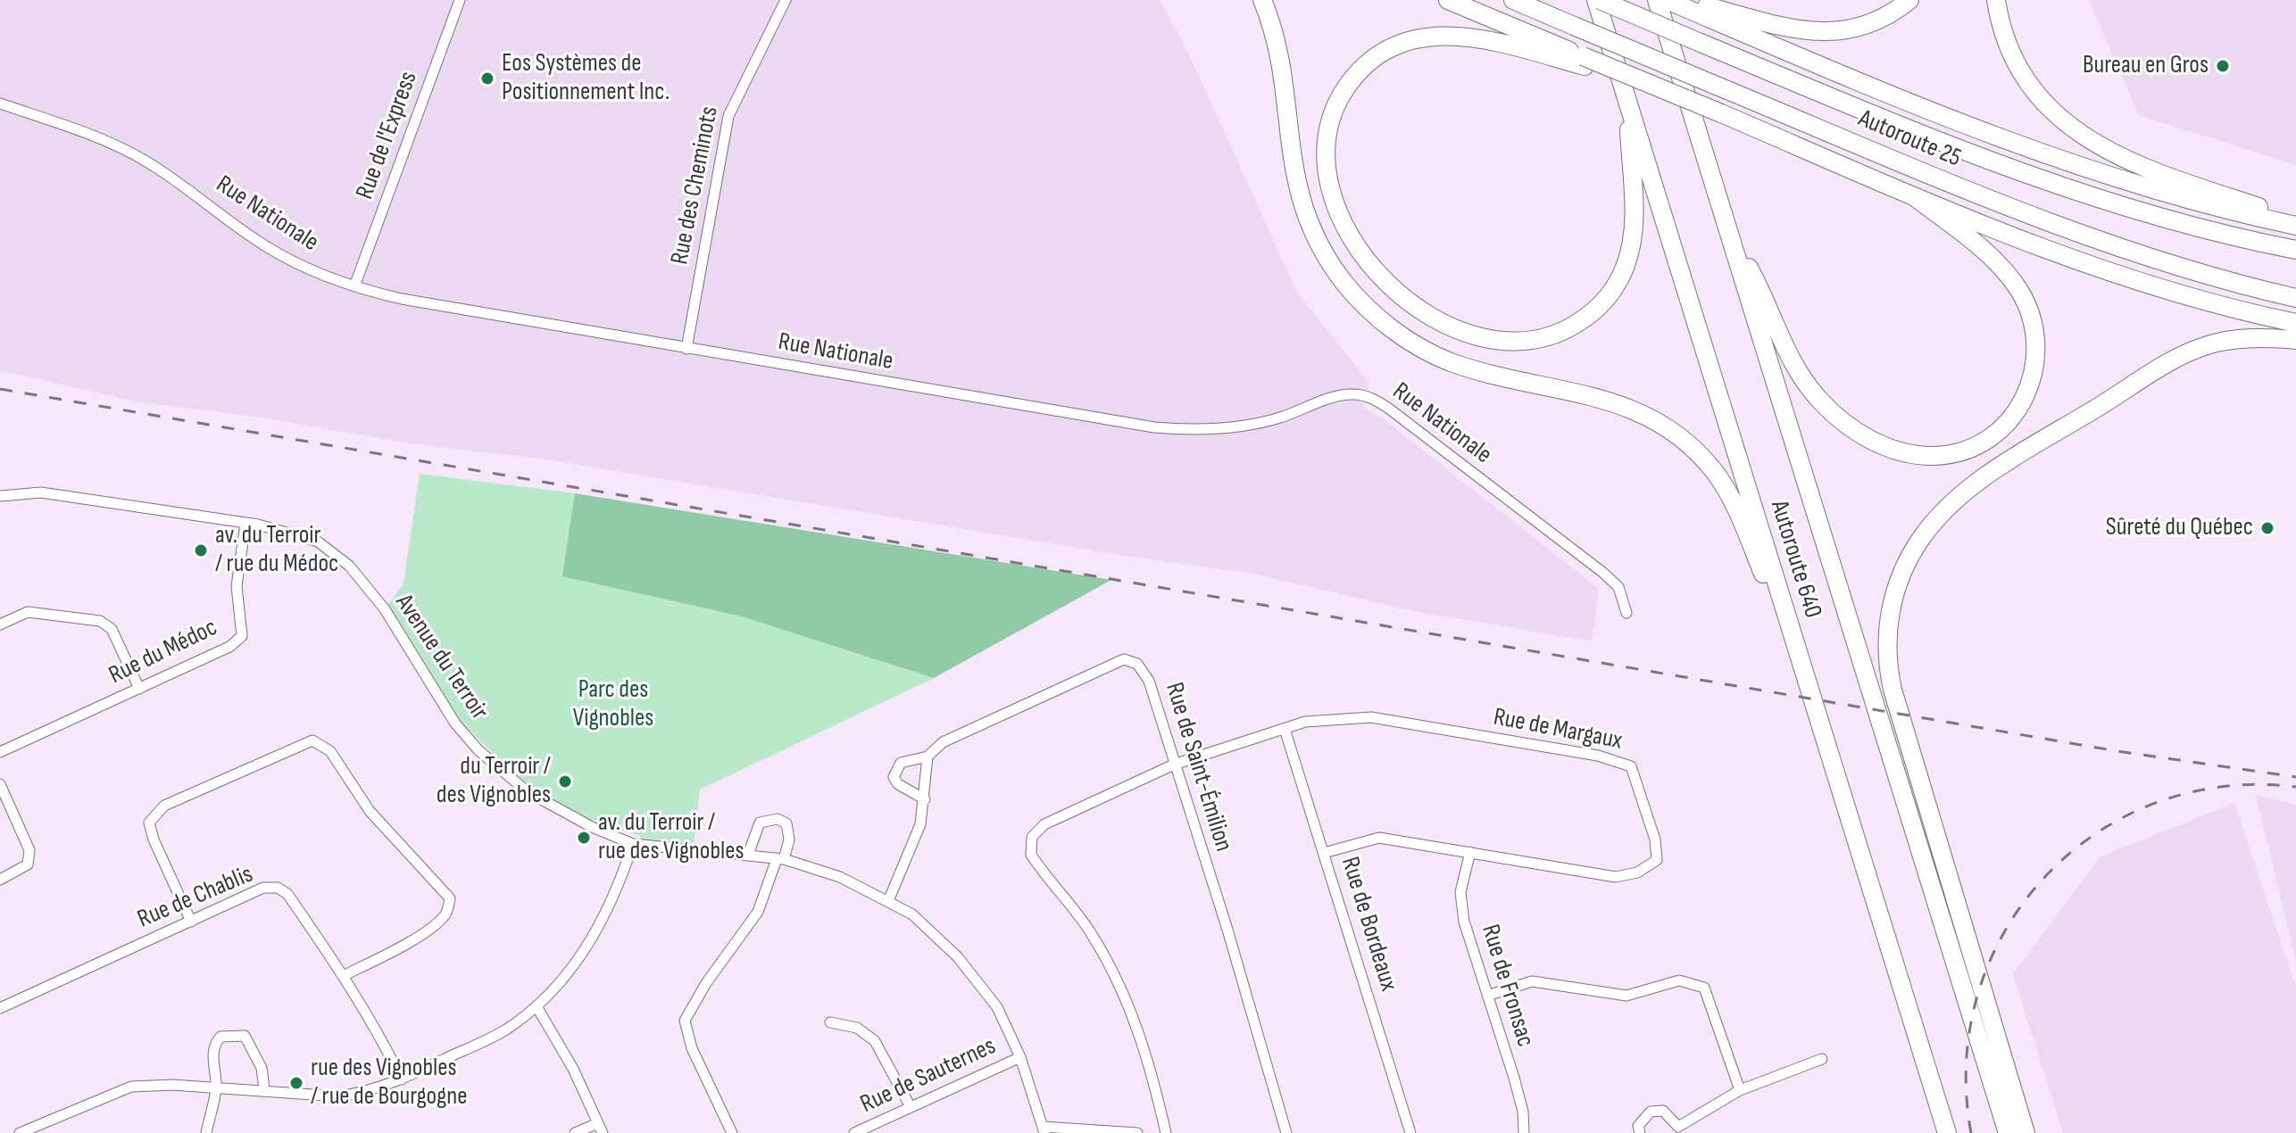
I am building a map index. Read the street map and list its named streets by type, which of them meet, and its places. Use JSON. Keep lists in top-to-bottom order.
{
  "streets": {
    "highway": ["Autoroute 25", "Autoroute 640"],
    "street": [
      "Rue de l'Express",
      "Rue des Cheminots",
      "Rue Nationale",
      "Rue du Médoc",
      "Avenue du Terroir",
      "Rue de Margaux",
      "Rue de Saint-Émilion",
      "Rue de Chablis",
      "Rue de Bordeaux",
      "Rue de Fronsac",
      "Rue de Sauternes"
    ]
  },
  "crossings": [
    ["Rue de l'Express", "Rue Nationale"],
    ["Autoroute 25", "Autoroute 640"],
    ["Rue des Cheminots", "Rue Nationale"],
    ["Rue du Médoc", "Avenue du Terroir"],
    ["Avenue du Terroir", "Rue de Sauternes"],
    ["Rue de Margaux", "Rue de Saint-Émilion"],
    ["Rue de Margaux", "Rue de Bordeaux"],
    ["Rue de Margaux", "Rue de Fronsac"]
  ],
  "parks": ["Parc des Vignobles"],
  "places": [
    "Bureau en Gros",
    "Eos Systèmes de Positionnement Inc.",
    "Sûreté du Québec",
    "av. du Terroir / rue du Médoc",
    "du Terroir / des Vignobles",
    "av. du Terroir / rue des Vignobles",
    "rue des Vignobles / rue de Bourgogne"
  ]
}
